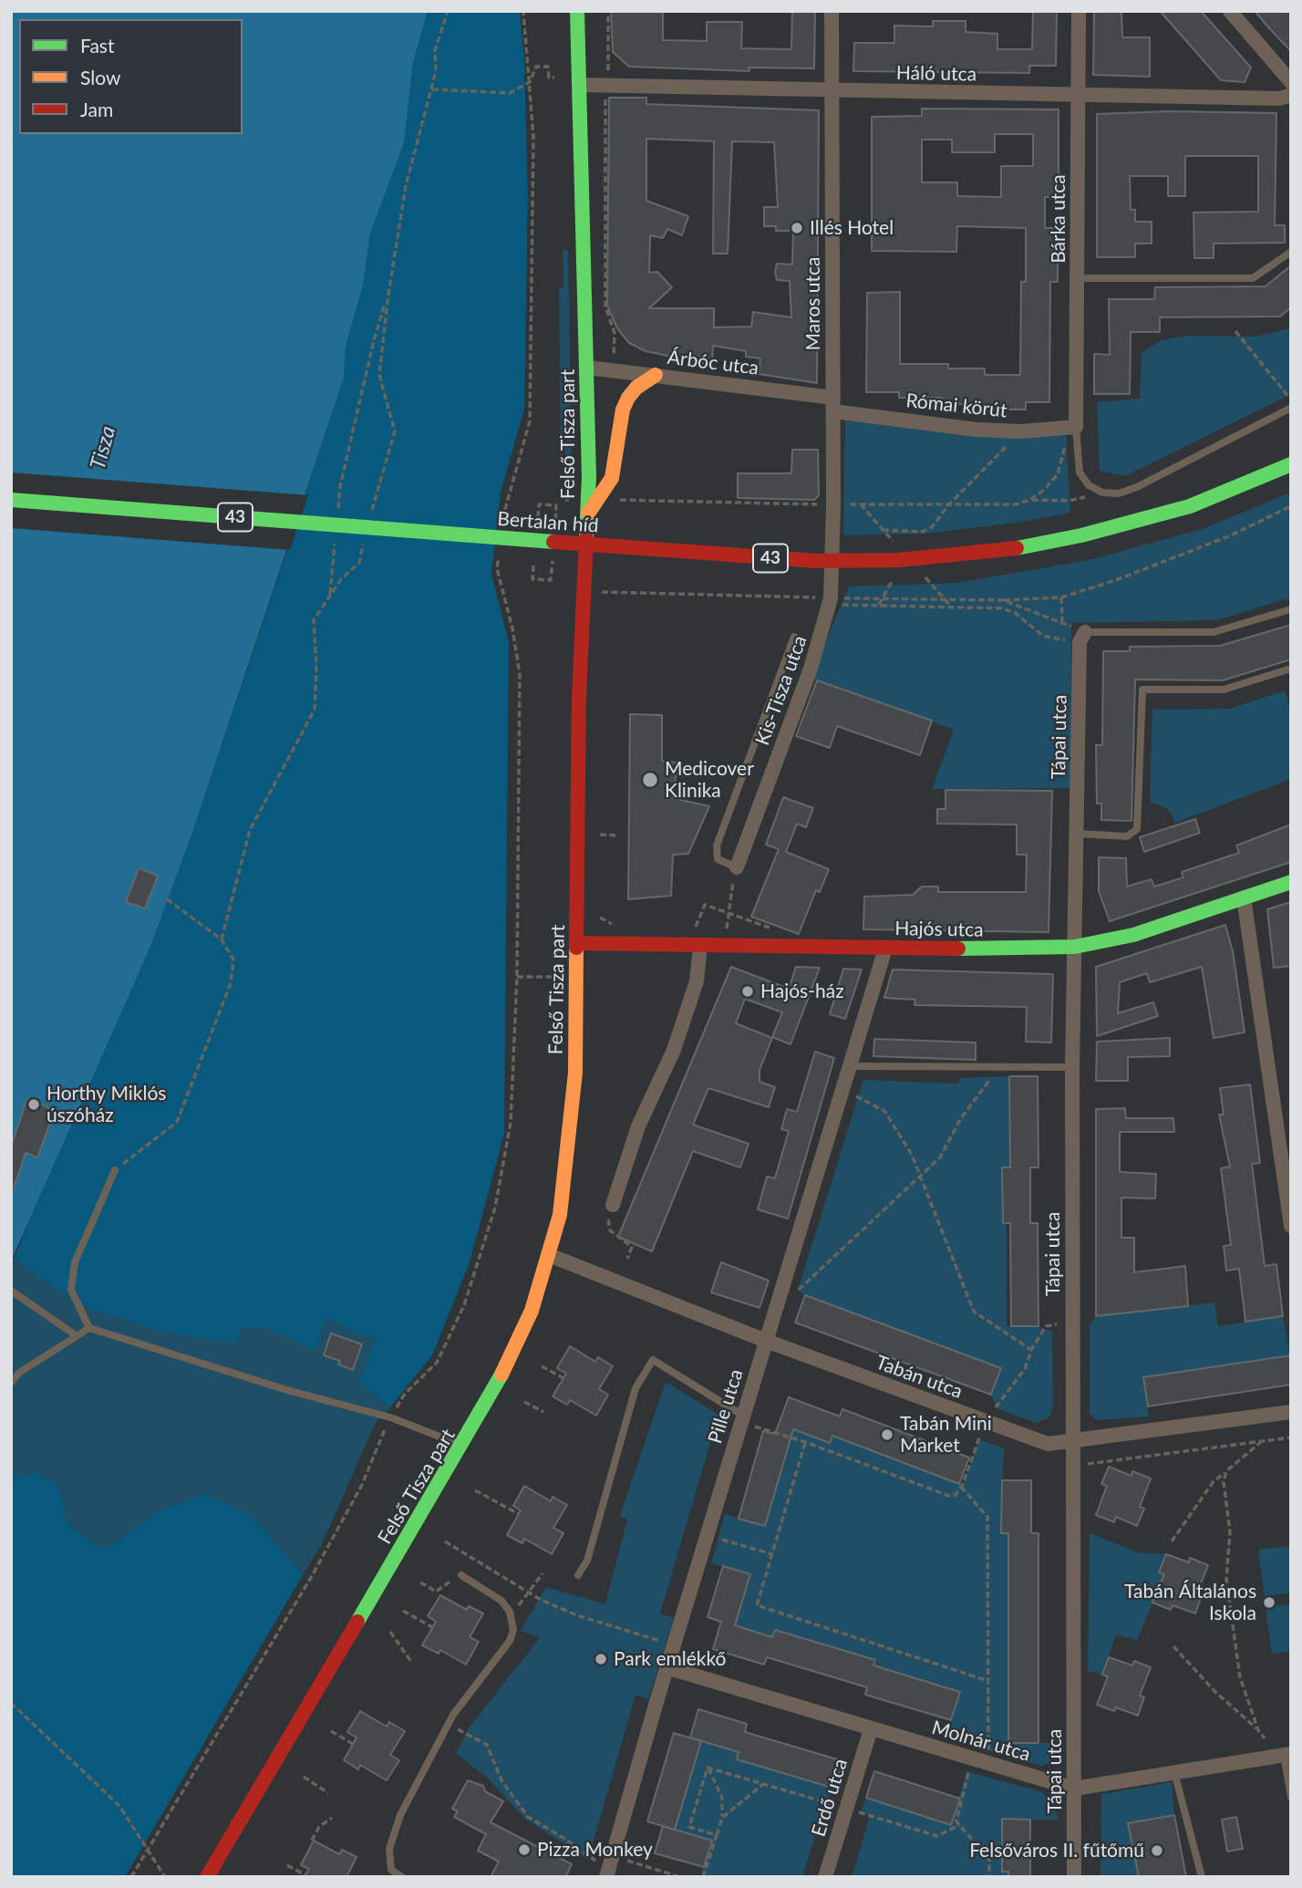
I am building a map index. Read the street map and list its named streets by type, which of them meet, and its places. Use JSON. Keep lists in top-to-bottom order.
{
  "streets": {
    "main road": [
      "Felső Tisza part",
      "43",
      "Bertalan híd",
      "Hajós utca"
    ],
    "street": [
      "Háló utca",
      "Bárka utca",
      "Maros utca",
      "Árbóc utca",
      "Római körút",
      "Kis-Tisza utca",
      "Tápai utca",
      "Tabán utca",
      "Pille utca",
      "Molnár utca",
      "Erdő utca"
    ]
  },
  "crossings": [
    ["Háló utca", "Bárka utca"],
    ["Háló utca", "Maros utca"],
    ["Háló utca", "Felső Tisza part"],
    ["Bárka utca", "Római körút"],
    ["Maros utca", "Árbóc utca"],
    ["Maros utca", "Római körút"],
    ["Maros utca", "Kis-Tisza utca"],
    ["Árbóc utca", "Római körút"],
    ["Árbóc utca", "Felső Tisza part"],
    ["Felső Tisza part", "Hajós utca"],
    ["Felső Tisza part", "Tabán utca"],
    ["Tápai utca", "Hajós utca"],
    ["Tápai utca", "Tabán utca"],
    ["Tápai utca", "Molnár utca"],
    ["Hajós utca", "Pille utca"],
    ["Tabán utca", "Pille utca"],
    ["Pille utca", "Molnár utca"],
    ["Molnár utca", "Erdő utca"]
  ],
  "water": ["Tisza"],
  "places": [
    "Illés Hotel",
    "Medicover Klinika",
    "Hajós-ház",
    "Horthy Miklós úszóház",
    "Tabán Mini Market",
    "Tabán Általános Iskola",
    "Park emlékkő",
    "Pizza Monkey",
    "Felsőváros II. fűtőmű"
  ],
  "legend": ["Fast", "Slow", "Jam"]
}
